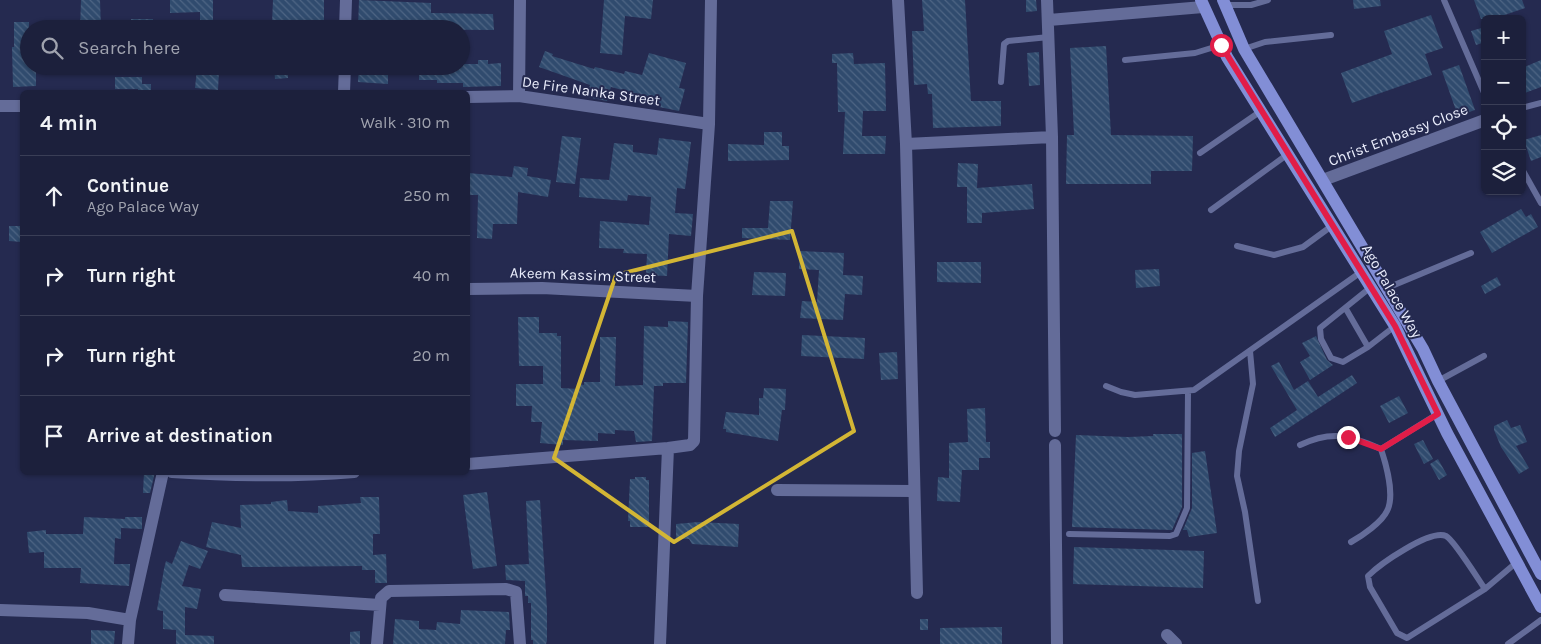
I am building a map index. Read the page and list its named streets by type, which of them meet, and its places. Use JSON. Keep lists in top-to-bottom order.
{
  "streets": {
    "main road": ["Ago Palace Way"],
    "street": ["De Fire Nanka Street", "Christ Embassy Close", "Akeem Kassim Street"]
  },
  "crossings": [
    ["Christ Embassy Close", "Ago Palace Way"]
  ],
  "page": {
    "map_buttons": ["+", "−"],
    "search": "Search here",
    "heading": ["4 min", "Walk · 310 m"],
    "list": [
      ["Continue", "Ago Palace Way", "250 m"],
      ["Turn right", "40 m"],
      ["Turn right", "20 m"],
      "Arrive at destination"
    ]
  }
}
